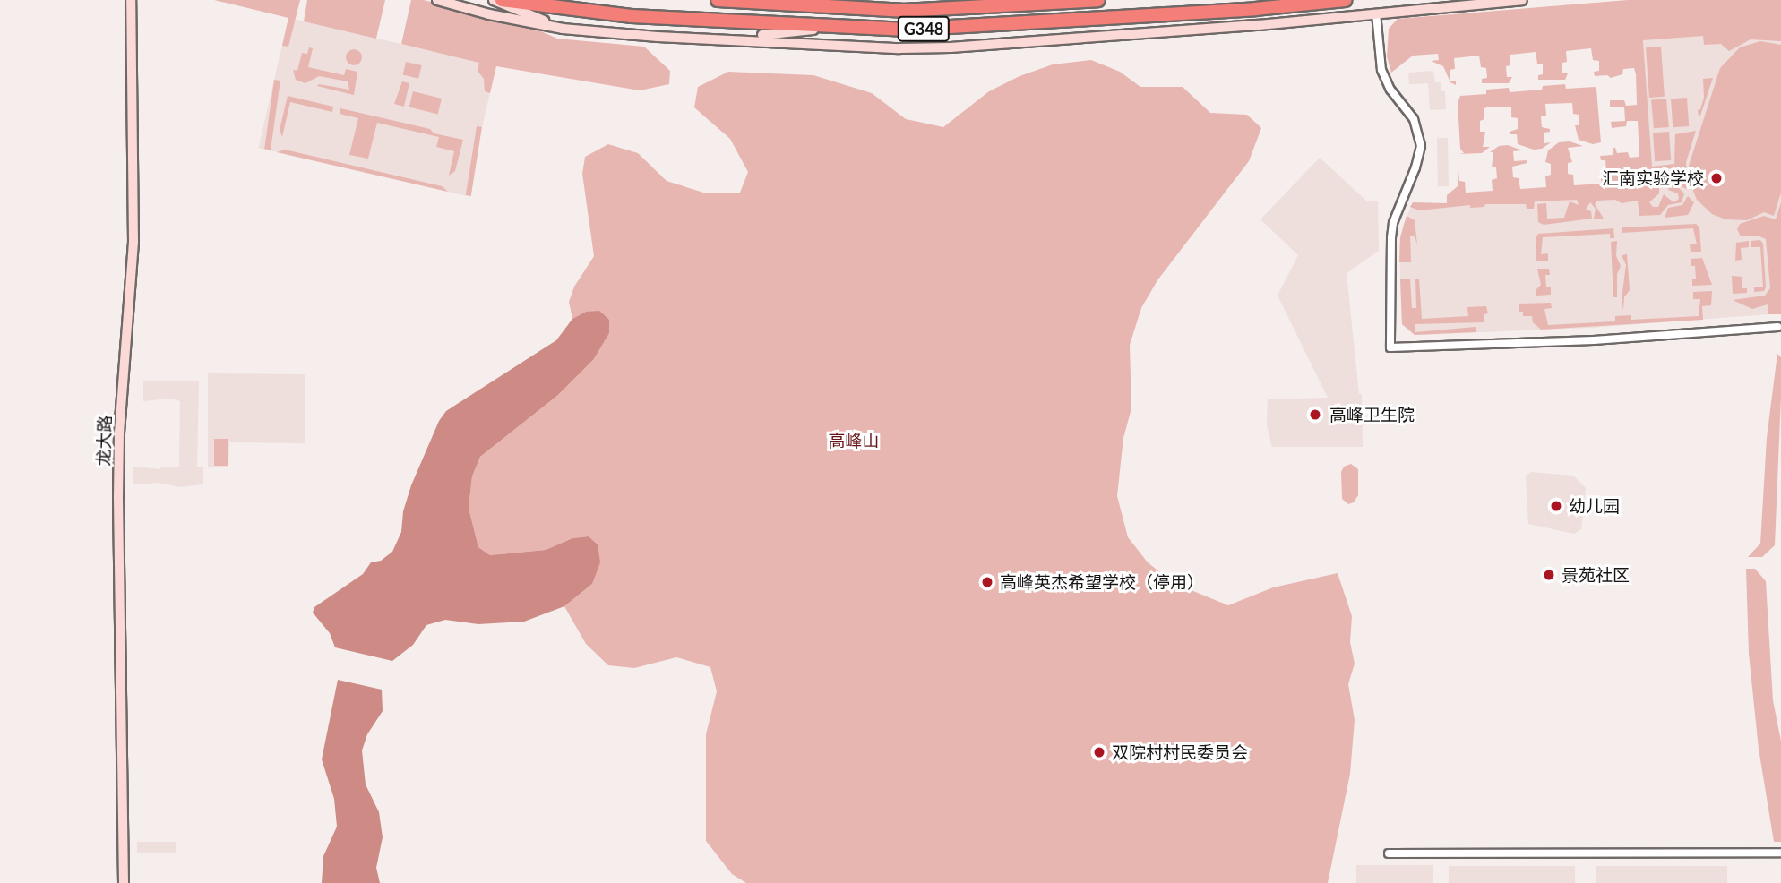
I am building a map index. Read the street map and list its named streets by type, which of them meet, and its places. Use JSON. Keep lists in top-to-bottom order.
{
  "streets": {
    "highway": ["G348"],
    "street": ["龙大路"]
  },
  "parks": ["高峰山"],
  "places": [
    "汇南实验学校",
    "高峰卫生院",
    "幼儿园",
    "景苑社区",
    "高峰英杰希望学校（停用）",
    "双院村村民委员会"
  ]
}
